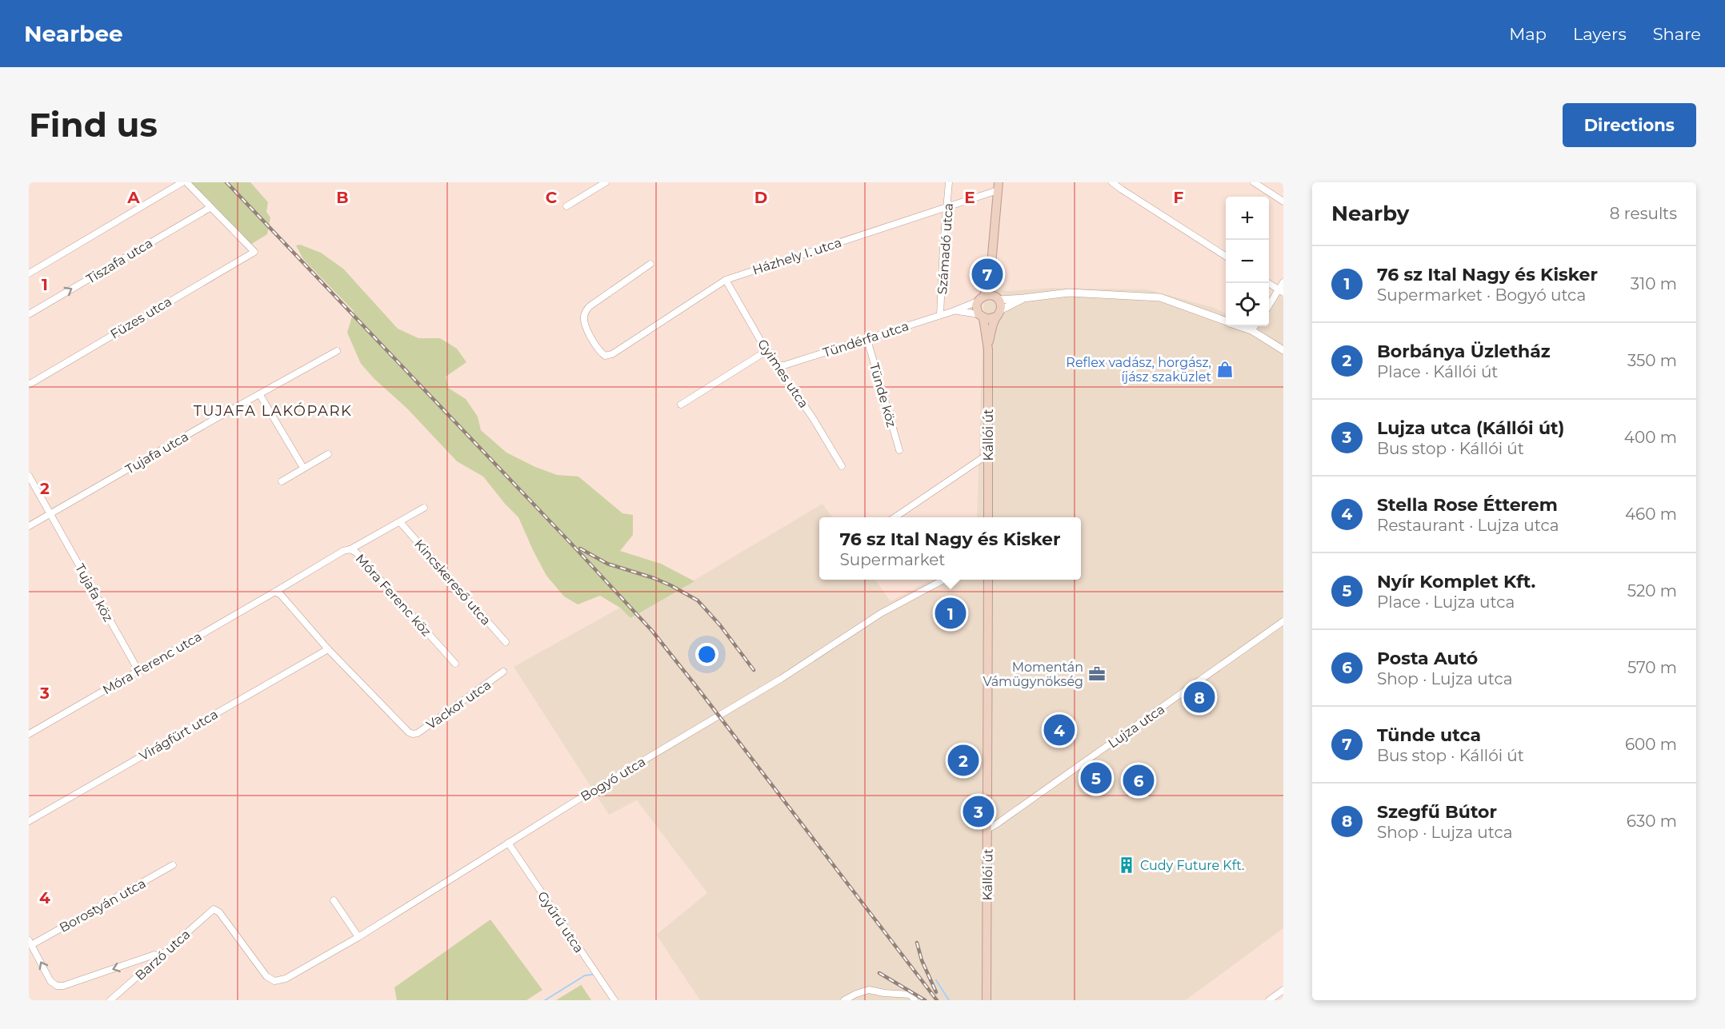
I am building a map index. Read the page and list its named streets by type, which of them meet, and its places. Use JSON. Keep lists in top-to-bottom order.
{
  "streets": {
    "main road": ["Kállói út"],
    "street": [
      "Számadó utca",
      "Házhely I. utca",
      "Tiszafa utca",
      "Füzes utca",
      "Tündérfa utca",
      "Gyimes utca",
      "Tünde köz",
      "Tujafa utca",
      "Kincskereső utca",
      "Tujafa köz",
      "Móra Ferenc köz",
      "Móra Ferenc utca",
      "Vackor utca",
      "Lujza utca",
      "Virágfürt utca",
      "Bogyó utca",
      "Borostyán utca",
      "Gyűrű utca",
      "Barzó utca"
    ]
  },
  "crossings": [
    ["Számadó utca", "Házhely I. utca"],
    ["Számadó utca", "Tündérfa utca"],
    ["Házhely I. utca", "Gyimes utca"],
    ["Házhely I. utca", "Kállói út"],
    ["Tiszafa utca", "Füzes utca"],
    ["Tündérfa utca", "Gyimes utca"],
    ["Tündérfa utca", "Tünde köz"],
    ["Tündérfa utca", "Kállói út"],
    ["Kállói út", "Lujza utca"],
    ["Tujafa utca", "Tujafa köz"],
    ["Tujafa köz", "Móra Ferenc utca"],
    ["Móra Ferenc köz", "Móra Ferenc utca"],
    ["Vackor utca", "Virágfürt utca"],
    ["Bogyó utca", "Gyűrű utca"],
    ["Bogyó utca", "Barzó utca"]
  ],
  "districts": ["TUJAFA LAKÓPARK"],
  "places": {
    "shop": ["Reflex vadász, horgász, íjász szaküzlet"],
    "office": ["Momentán Vámügynökség"],
    "building": ["Cudy Future Kft."]
  },
  "page": {
    "header": "Nearbee",
    "nav": ["Map", "Layers", "Share"],
    "buttons": "Directions",
    "title": "Find us",
    "heading": ["Nearby", "8 results"],
    "map_buttons": ["+", "−"],
    "list": [
      {
        "mark": "1",
        "name": "76 sz Ital Nagy és Kisker",
        "note": "Supermarket · Bogyó utca",
        "value": "310 m"
      },
      {
        "mark": "2",
        "name": "Borbánya Üzletház",
        "note": "Place · Kállói út",
        "value": "350 m"
      },
      {
        "mark": "3",
        "name": "Lujza utca (Kállói út)",
        "note": "Bus stop · Kállói út",
        "value": "400 m"
      },
      {
        "mark": "4",
        "name": "Stella Rose Étterem",
        "note": "Restaurant · Lujza utca",
        "value": "460 m"
      },
      {
        "mark": "5",
        "name": "Nyír Komplet Kft.",
        "note": "Place · Lujza utca",
        "value": "520 m"
      },
      {
        "mark": "6",
        "name": "Posta Autó",
        "note": "Shop · Lujza utca",
        "value": "570 m"
      },
      {
        "mark": "7",
        "name": "Tünde utca",
        "note": "Bus stop · Kállói út",
        "value": "600 m"
      },
      {
        "mark": "8",
        "name": "Szegfű Bútor",
        "note": "Shop · Lujza utca",
        "value": "630 m"
      }
    ],
    "pins": [
      "7",
      "1",
      "8",
      "4",
      "2",
      "5",
      "6",
      "3"
    ],
    "popup": ["76 sz Ital Nagy és Kisker", "Supermarket"]
  },
  "grid": {
    "columns": [
      "A",
      "B",
      "C",
      "D",
      "E",
      "F"
    ],
    "rows": [
      "1",
      "2",
      "3",
      "4"
    ]
  }
}
